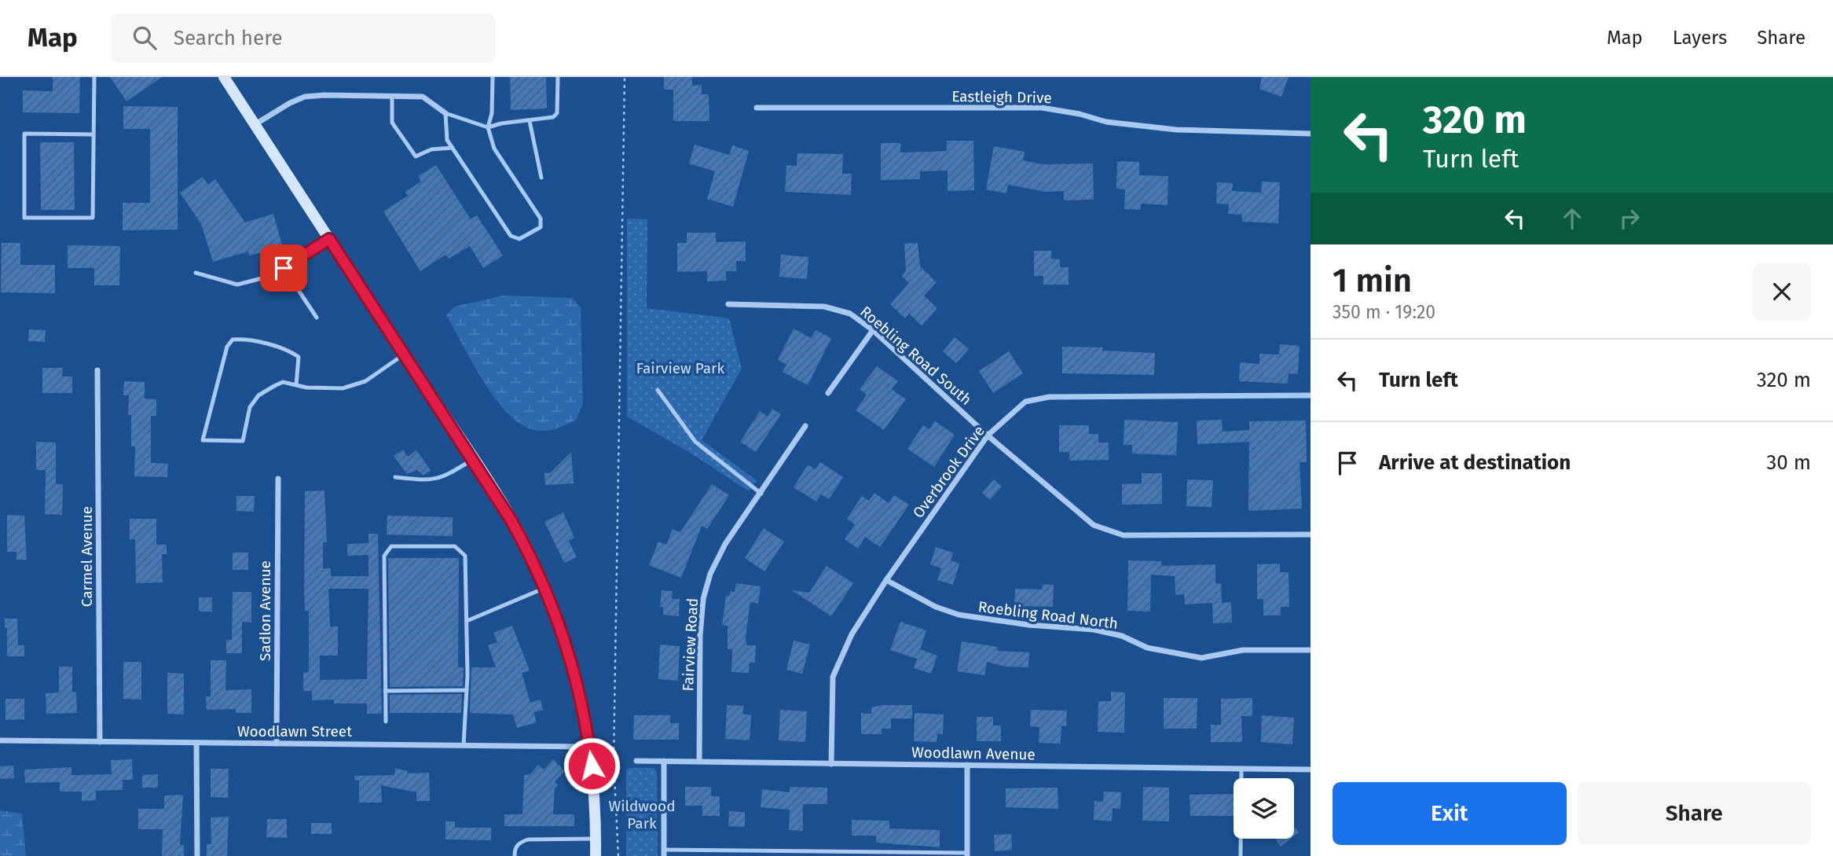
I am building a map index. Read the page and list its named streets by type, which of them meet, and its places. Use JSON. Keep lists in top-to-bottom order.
{
  "streets": {
    "street": [
      "Eastleigh Drive",
      "Roebling Road South",
      "Overbrook Drive",
      "Carmel Avenue",
      "Sadlon Avenue",
      "Roebling Road North",
      "Fairview Road",
      "Woodlawn Street",
      "Woodlawn Avenue"
    ]
  },
  "crossings": [
    ["Roebling Road South", "Overbrook Drive"],
    ["Overbrook Drive", "Roebling Road North"],
    ["Overbrook Drive", "Woodlawn Avenue"],
    ["Carmel Avenue", "Woodlawn Street"],
    ["Sadlon Avenue", "Woodlawn Street"],
    ["Fairview Road", "Woodlawn Avenue"]
  ],
  "parks": ["Fairview Park", "Wildwood Park"],
  "page": {
    "header": "Map",
    "search": "Search here",
    "nav": ["Map", "Layers", "Share"],
    "turn": ["320 m", "Turn left"],
    "heading": ["1 min", "350 m · 19:20"],
    "list": [
      {
        "name": "Turn left",
        "value": "320 m"
      },
      {
        "name": "Arrive at destination",
        "value": "30 m"
      }
    ],
    "buttons": ["Exit", "Share"]
  }
}
